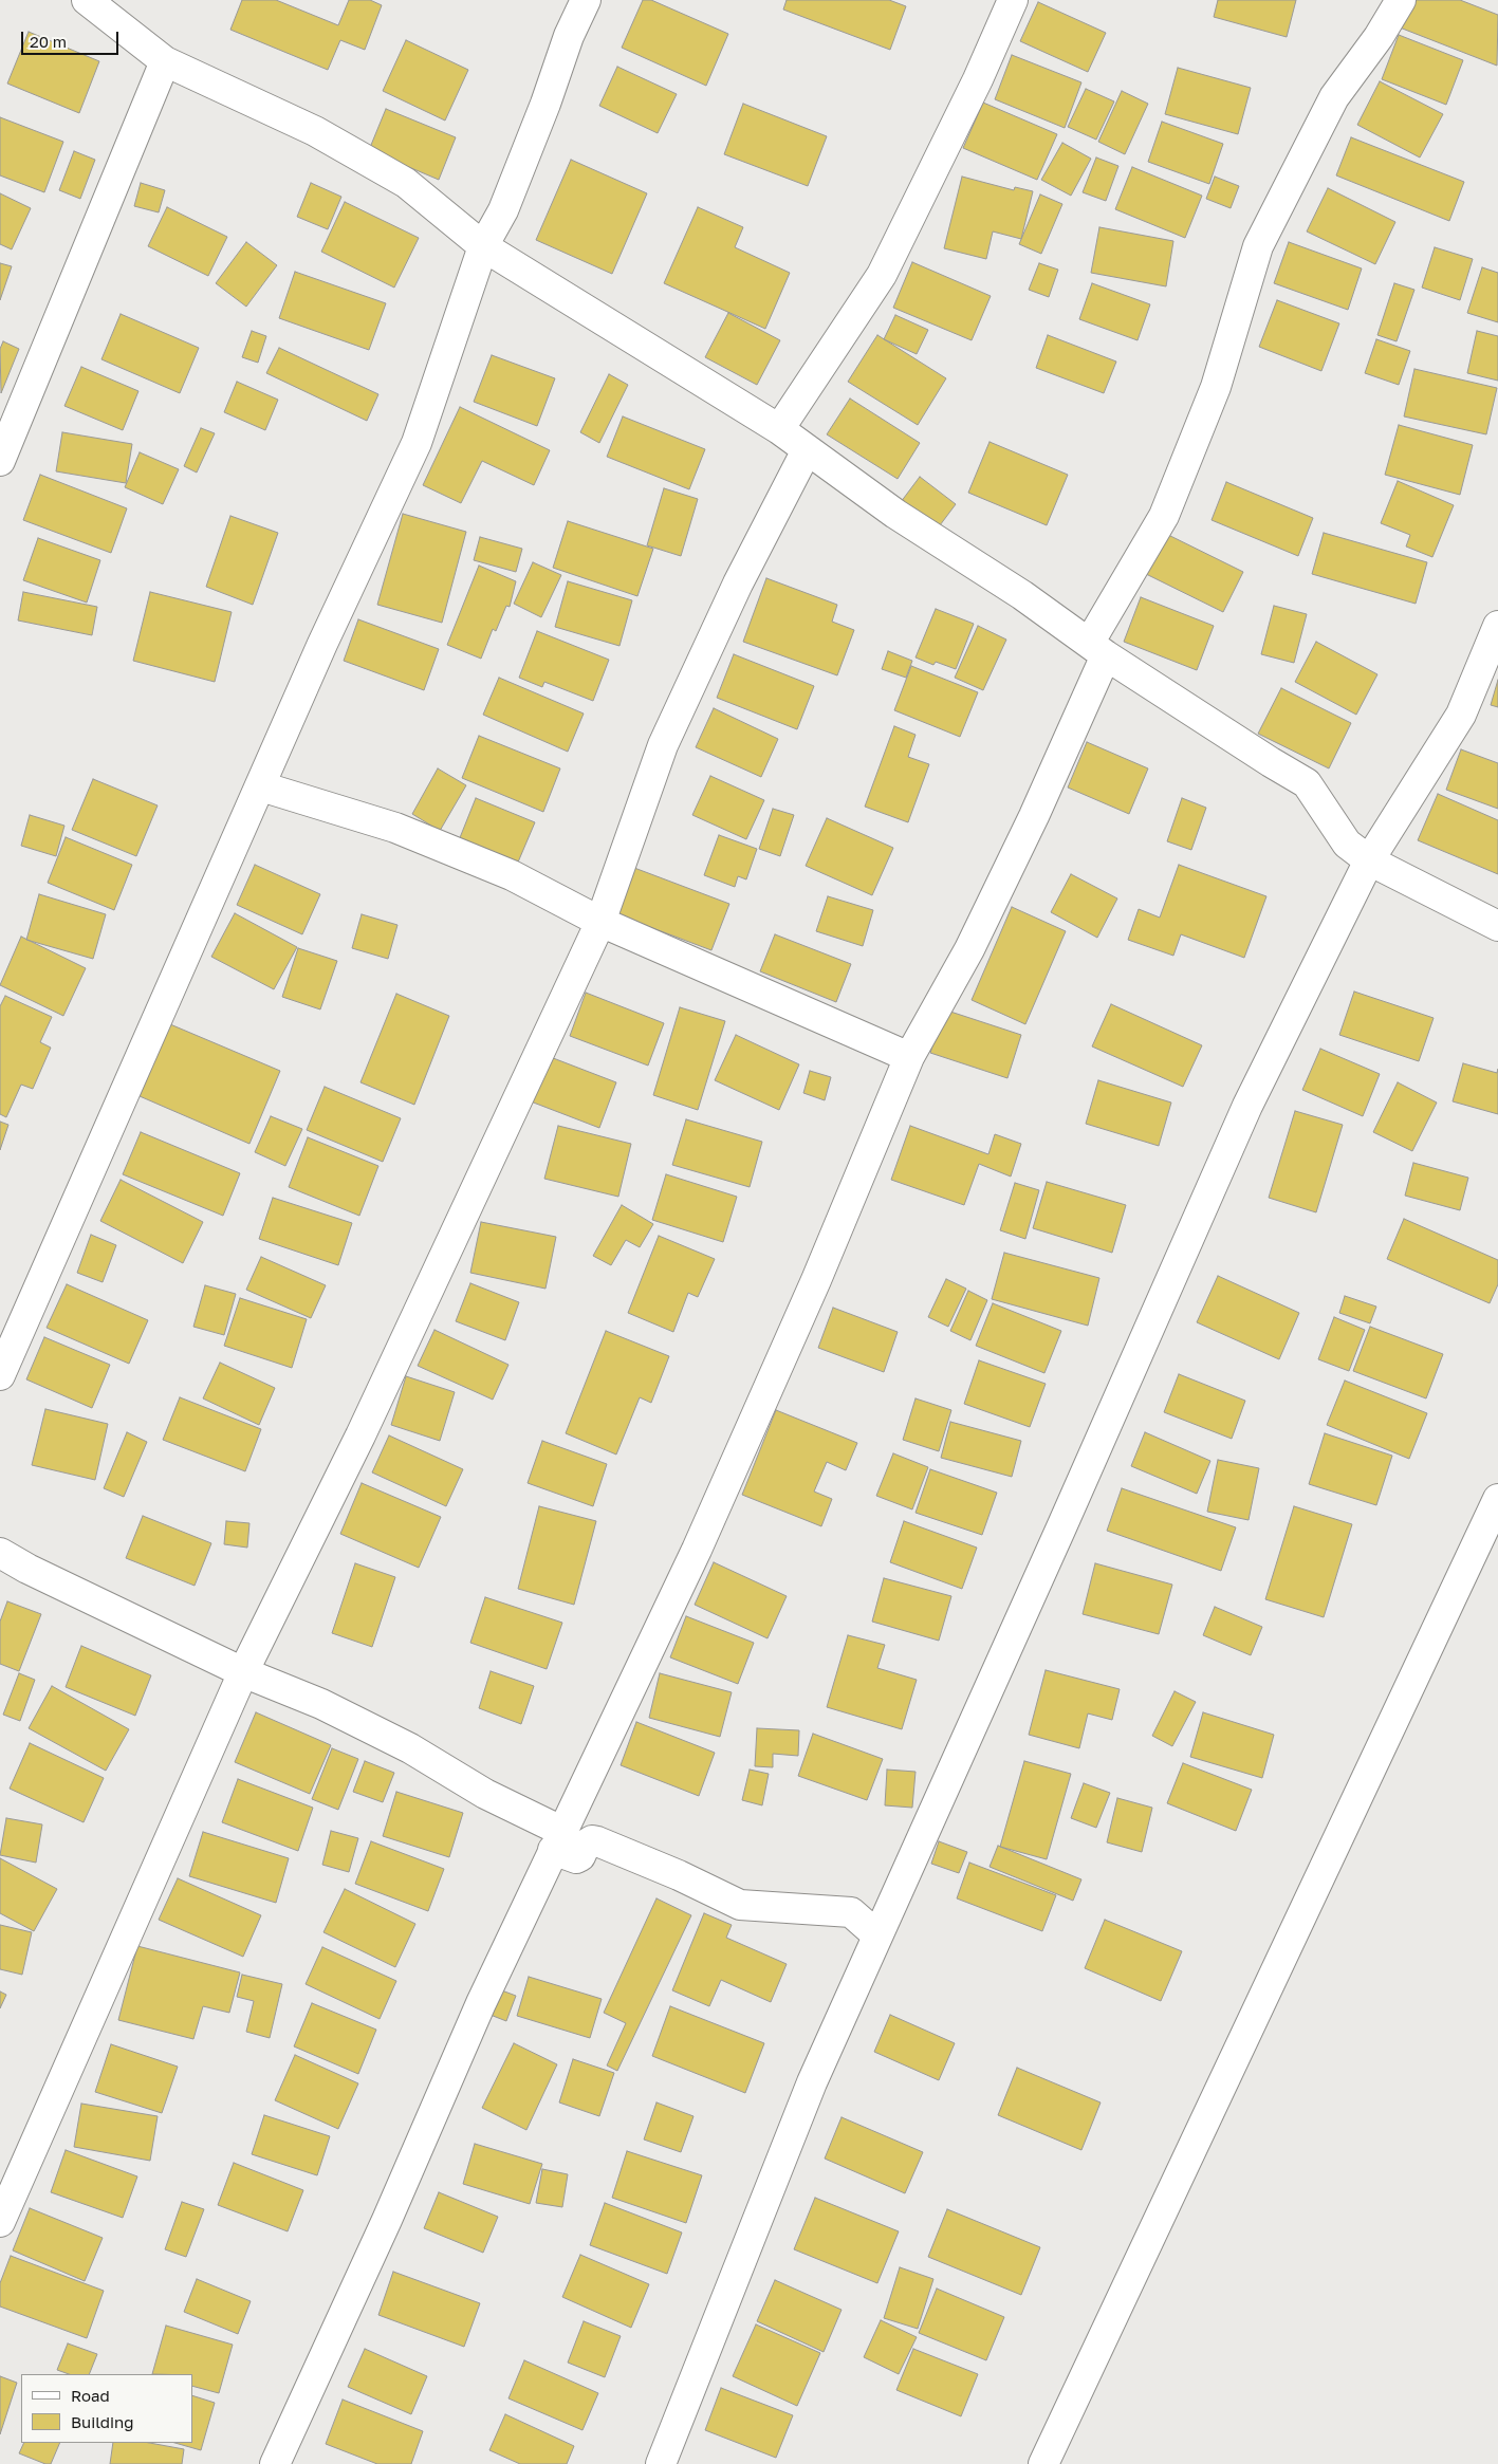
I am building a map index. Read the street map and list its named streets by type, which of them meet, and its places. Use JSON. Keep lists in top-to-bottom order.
{
  "legend": ["Road", "Building"],
  "scale_bar": "20 m"
}
